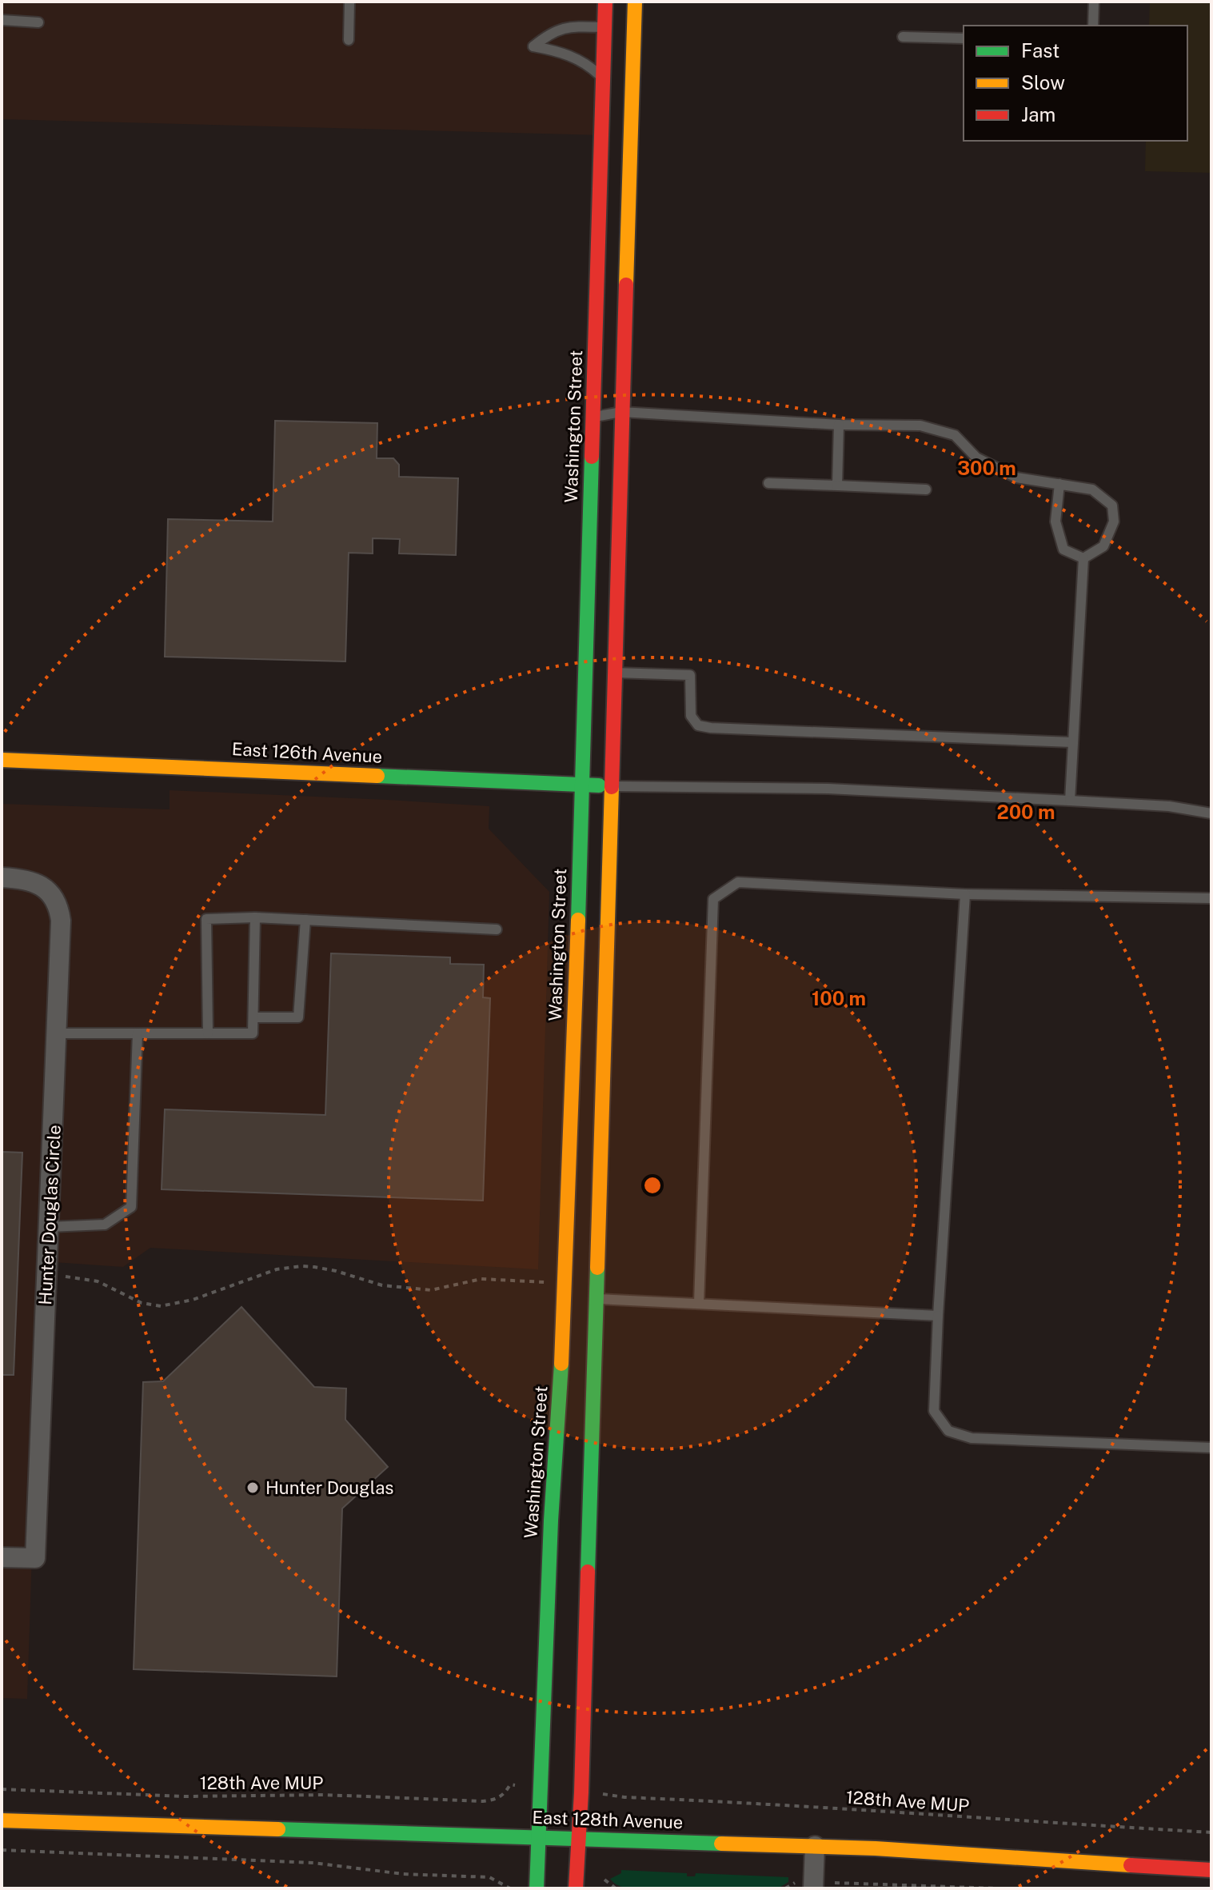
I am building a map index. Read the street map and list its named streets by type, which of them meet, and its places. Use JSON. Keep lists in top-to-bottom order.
{
  "streets": {
    "main road": ["Washington Street", "East 126th Avenue", "East 128th Avenue"],
    "street": ["Hunter Douglas Circle"],
    "path": ["128th Ave MUP"]
  },
  "crossings": [
    ["Washington Street", "East 126th Avenue"],
    ["Washington Street", "East 128th Avenue"]
  ],
  "places": ["Hunter Douglas"],
  "legend": ["Fast", "Slow", "Jam"],
  "rings": ["300 m", "200 m", "100 m"]
}
